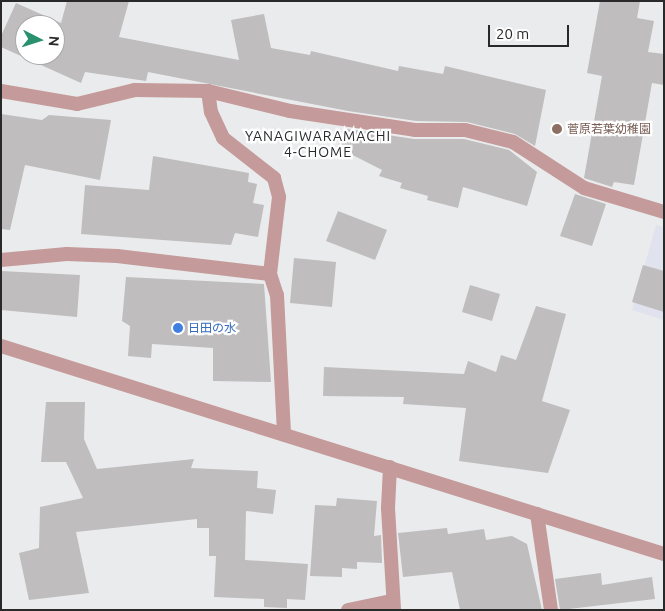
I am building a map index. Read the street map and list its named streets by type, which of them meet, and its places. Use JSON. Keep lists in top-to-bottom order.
{
  "districts": ["YANAGIWARAMACHI 4-CHOME"],
  "places": ["菅原若葉幼稚園", "日田の水"],
  "scale_bar": "20 m",
  "north": "right"
}
